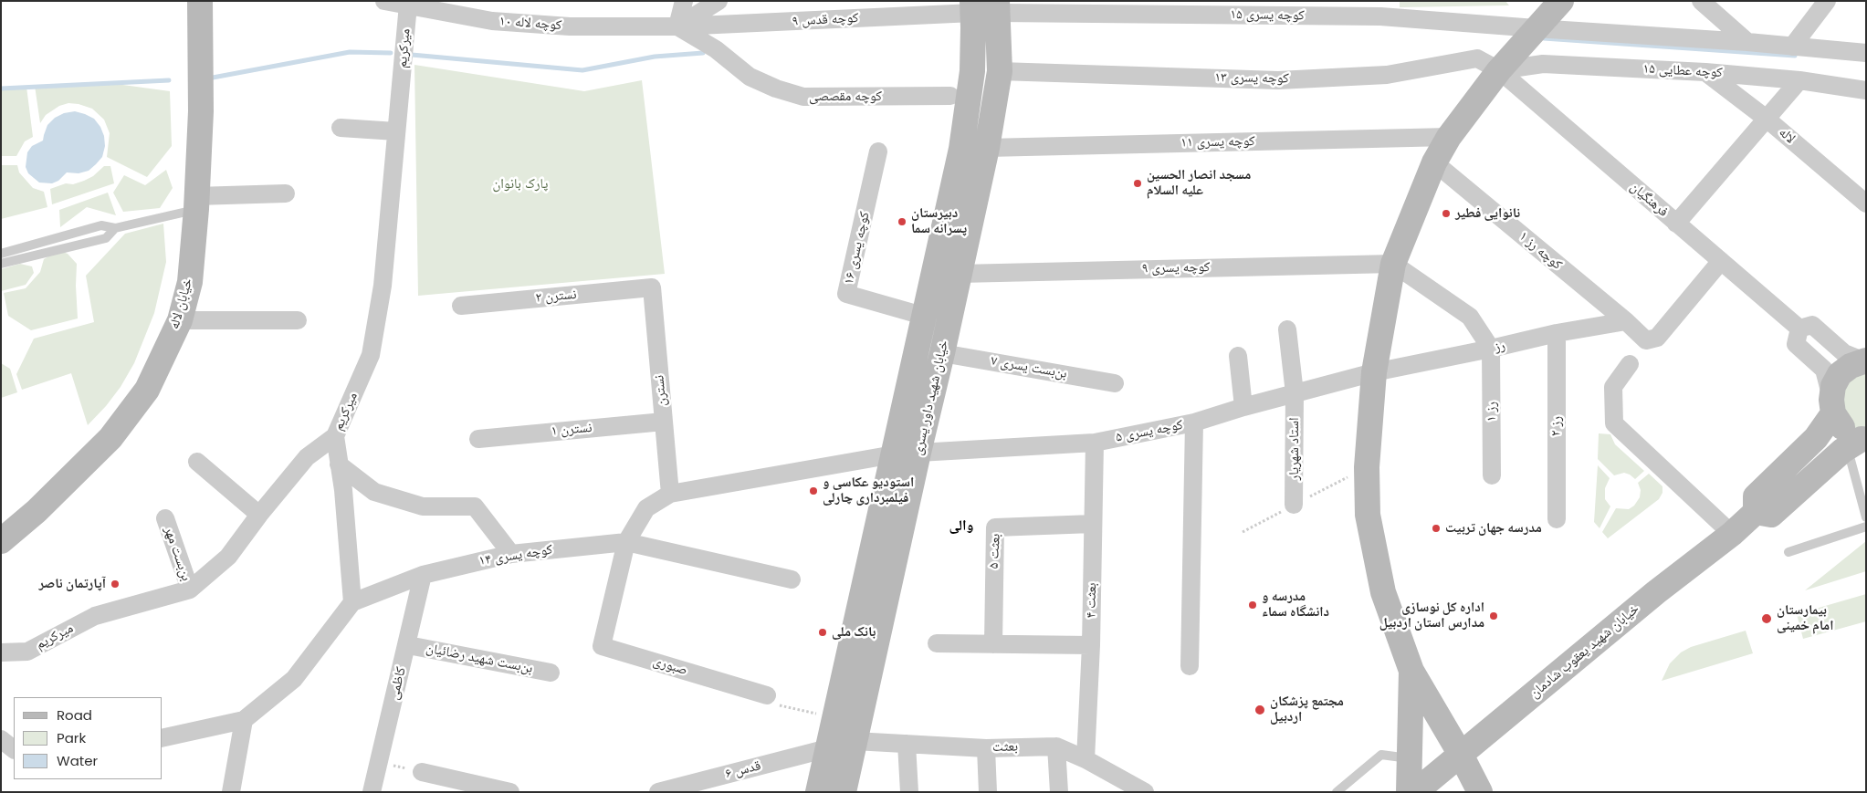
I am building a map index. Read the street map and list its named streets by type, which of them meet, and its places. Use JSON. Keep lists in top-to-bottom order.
{
  "streets": {
    "street": [
      "کوچه یسری ۱۵",
      "کوچه قدس ۹",
      "کوچه لاله ۱۰",
      "میرکریم",
      "کوچه عطایی ۱۵",
      "کوچه یسری ۱۳",
      "کوچه مقصصی",
      "لاله",
      "کوچه یسری ۱۱",
      "فرهنگیان",
      "کوچه یسری ۱۶",
      "کوچه رز ۱",
      "کوچه یسری ۹",
      "نسترن ۲",
      "خیابان لاله",
      "رز",
      "بن‌بست یسری ۷",
      "نسترن",
      "خیابان شهید داور یسری",
      "رز ۱",
      "رز ۲",
      "نسترن ۱",
      "کوچه یسری ۵",
      "استاد شهریار",
      "بعثت ۵",
      "بن‌بست مهر",
      "کوچه یسری ۱۴",
      "بعثت ۴",
      "خیابان شهید یعقوب شادمان",
      "بن‌بست شهید رضائیان",
      "صبوری",
      "کاظمی",
      "بعثت",
      "قدس ۶"
    ]
  },
  "crossings": [
    ["کوچه یسری ۱۵", "خیابان شهید داور یسری"],
    ["کوچه قدس ۹", "کوچه لاله ۱۰"],
    ["کوچه قدس ۹", "کوچه مقصصی"],
    ["کوچه قدس ۹", "خیابان شهید داور یسری"],
    ["کوچه لاله ۱۰", "میرکریم"],
    ["کوچه لاله ۱۰", "کوچه مقصصی"],
    ["میرکریم", "بن‌بست مهر"],
    ["کوچه عطایی ۱۵", "کوچه یسری ۱۳"],
    ["کوچه عطایی ۱۵", "لاله"],
    ["کوچه عطایی ۱۵", "فرهنگیان"],
    ["کوچه یسری ۱۳", "فرهنگیان"],
    ["کوچه یسری ۱۳", "خیابان شهید داور یسری"],
    ["کوچه یسری ۱۱", "خیابان شهید داور یسری"],
    ["فرهنگیان", "کوچه رز ۱"],
    ["کوچه یسری ۱۶", "خیابان شهید داور یسری"],
    ["کوچه رز ۱", "رز"],
    ["کوچه یسری ۹", "خیابان شهید داور یسری"],
    ["نسترن ۲", "نسترن"],
    ["رز", "رز ۱"],
    ["رز", "رز ۲"],
    ["رز", "کوچه یسری ۵"],
    ["بن‌بست یسری ۷", "خیابان شهید داور یسری"],
    ["نسترن", "نسترن ۱"],
    ["خیابان شهید داور یسری", "کوچه یسری ۵"],
    ["خیابان شهید داور یسری", "بعثت"],
    ["خیابان شهید داور یسری", "قدس ۶"],
    ["کوچه یسری ۵", "استاد شهریار"],
    ["کوچه یسری ۵", "بعثت ۴"],
    ["بعثت ۵", "بعثت ۴"],
    ["کوچه یسری ۱۴", "صبوری"],
    ["کوچه یسری ۱۴", "کاظمی"],
    ["بعثت ۴", "بعثت"],
    ["بن‌بست شهید رضائیان", "کاظمی"]
  ],
  "districts": ["والی"],
  "parks": ["پارک بانوان"],
  "places": [
    "مسجد انصار الحسین علیه السلام",
    "نانوایی فطیر",
    "دبیرستان پسرانه سما",
    "استودیو عکاسی و فیلمبرداری چارلی",
    "مدرسه جهان تربیت",
    "آپارتمان ناصر",
    "مدرسه و دانشگاه سماء",
    "اداره کل نوسازی مدارس استان اردبیل",
    "بیمارستان امام خمینی",
    "بانک ملی",
    "مجتمع پزشکان اردبیل"
  ],
  "legend": ["Road", "Park", "Water"]
}
